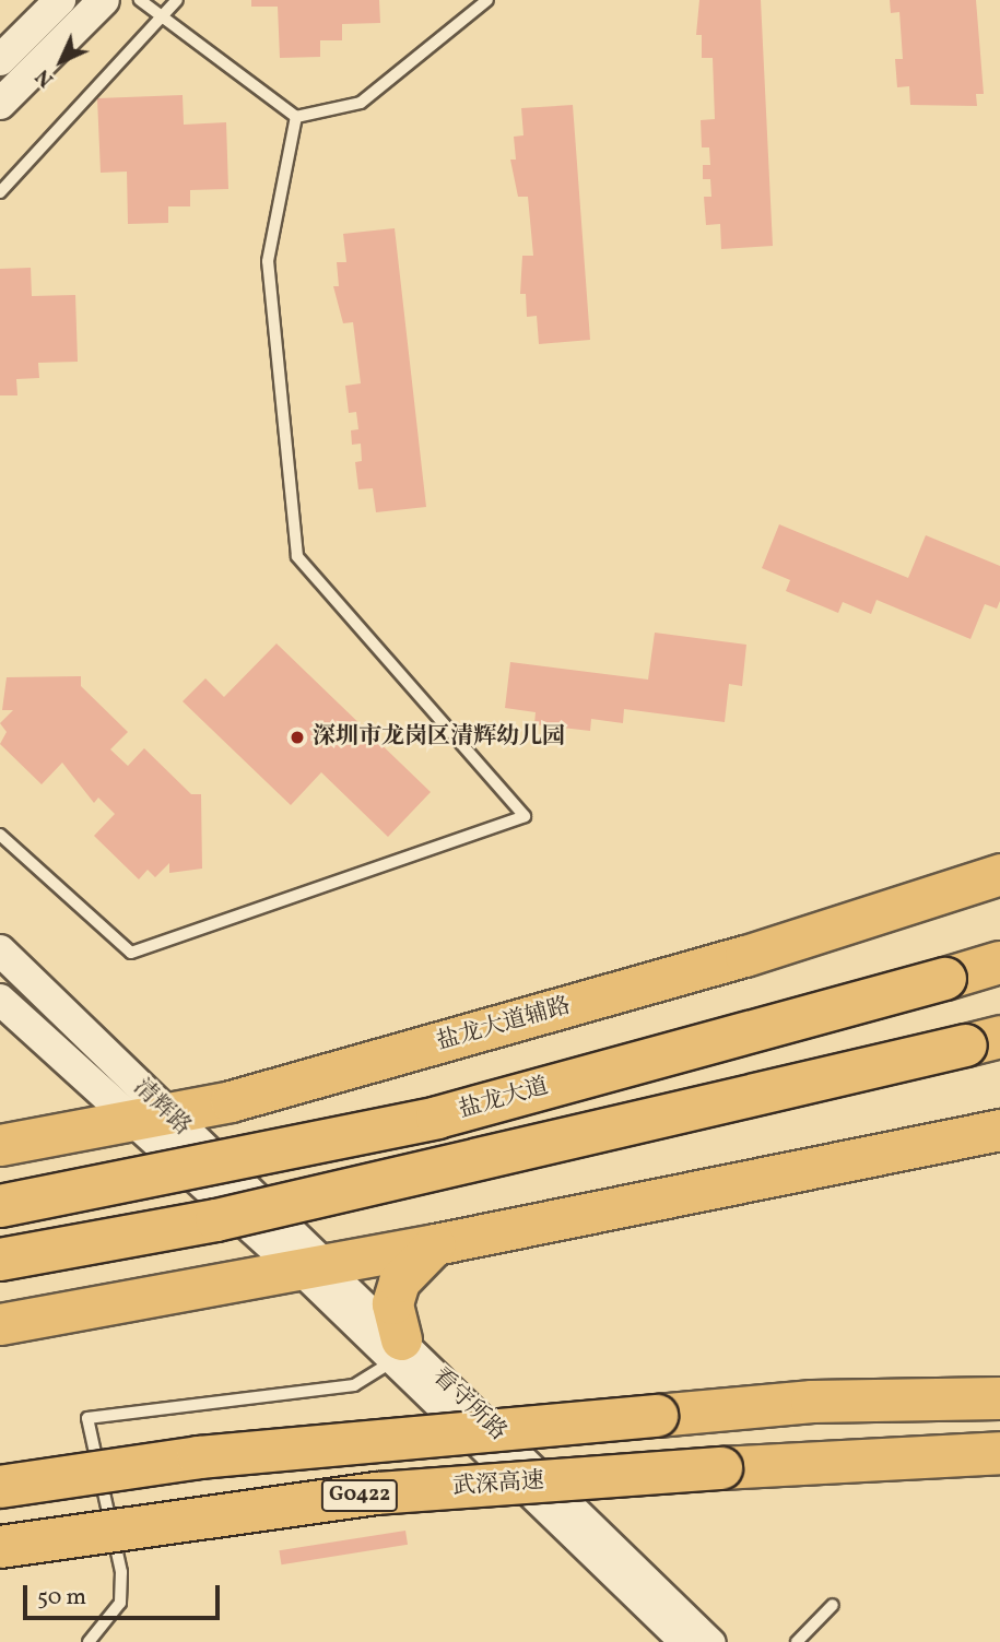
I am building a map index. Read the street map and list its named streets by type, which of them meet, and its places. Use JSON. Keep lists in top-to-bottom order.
{
  "streets": {
    "highway": ["盐龙大道", "武深高速", "G0422"],
    "main road": ["盐龙大道辅路"],
    "street": ["清辉路", "看守所路"]
  },
  "crossings": [
    ["盐龙大道辅路", "清辉路"],
    ["清辉路", "看守所路"]
  ],
  "places": ["深圳市龙岗区清辉幼儿园"],
  "scale_bar": "50 m",
  "north": "bottom left"
}
